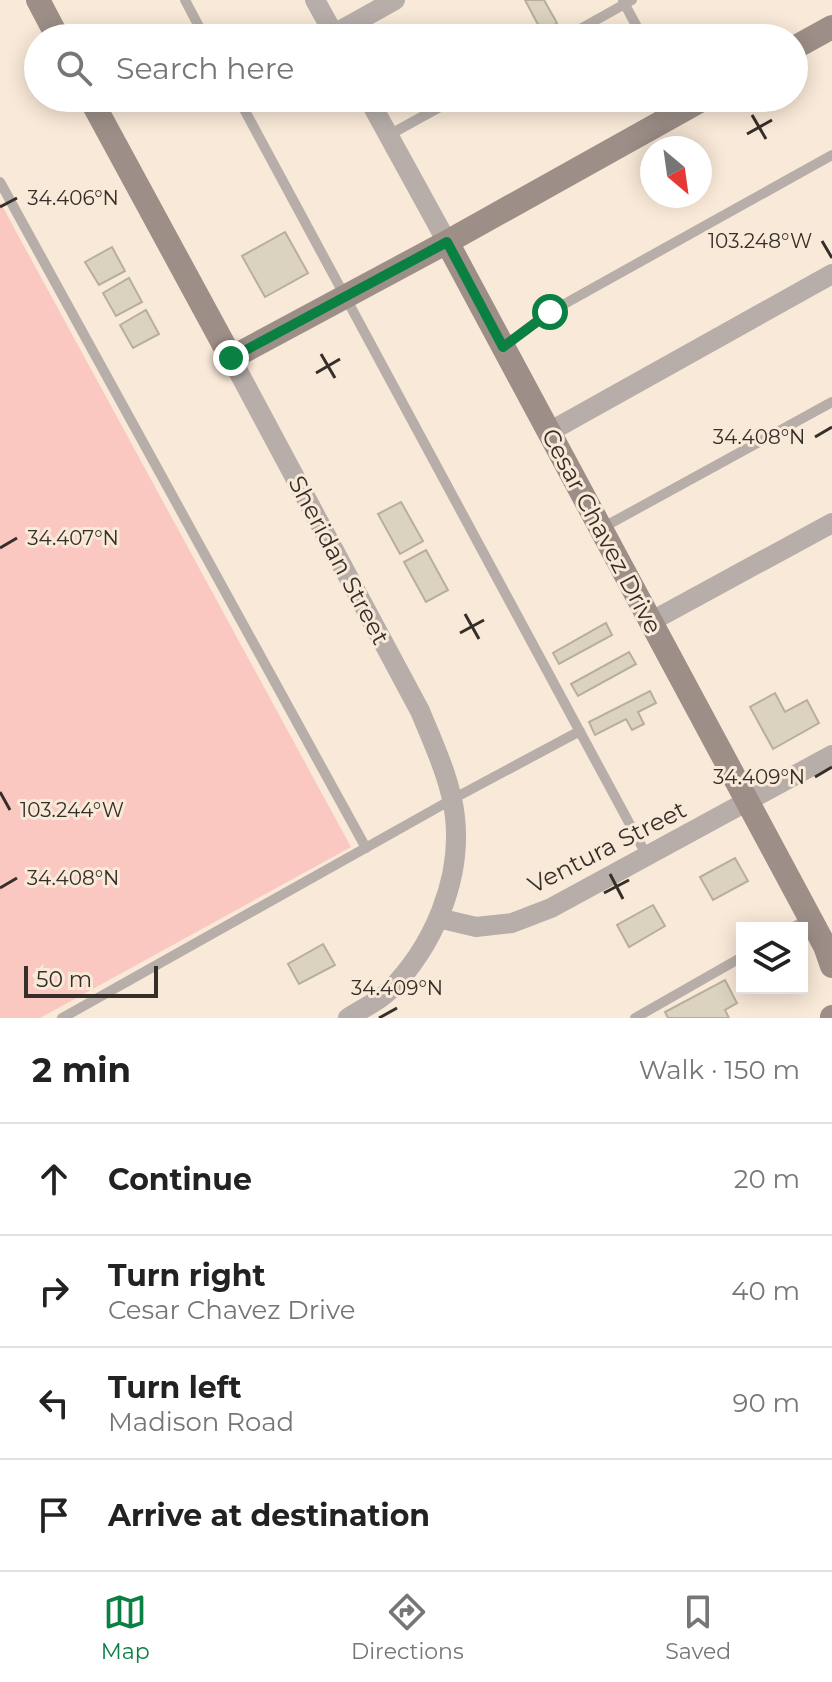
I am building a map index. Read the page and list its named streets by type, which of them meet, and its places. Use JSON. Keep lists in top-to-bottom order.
{
  "streets": {
    "street": ["Cesar Chavez Drive", "Sheridan Street", "Ventura Street"]
  },
  "crossings": [
    ["Cesar Chavez Drive", "Ventura Street"],
    ["Sheridan Street", "Ventura Street"]
  ],
  "scale_bar": "50 m",
  "north": "bottom right",
  "page": {
    "search": "Search here",
    "scale": "50 m",
    "heading": ["2 min", "Walk · 150 m"],
    "list": [
      ["Continue", "20 m"],
      ["Turn right", "Cesar Chavez Drive", "40 m"],
      ["Turn left", "Madison Road", "90 m"],
      "Arrive at destination"
    ],
    "nav": ["Map", "Directions", "Saved"]
  },
  "coordinates": [
    "34.406°N",
    "103.248°W",
    "34.408°N",
    "34.407°N",
    "34.409°N",
    "103.244°W"
  ]
}
